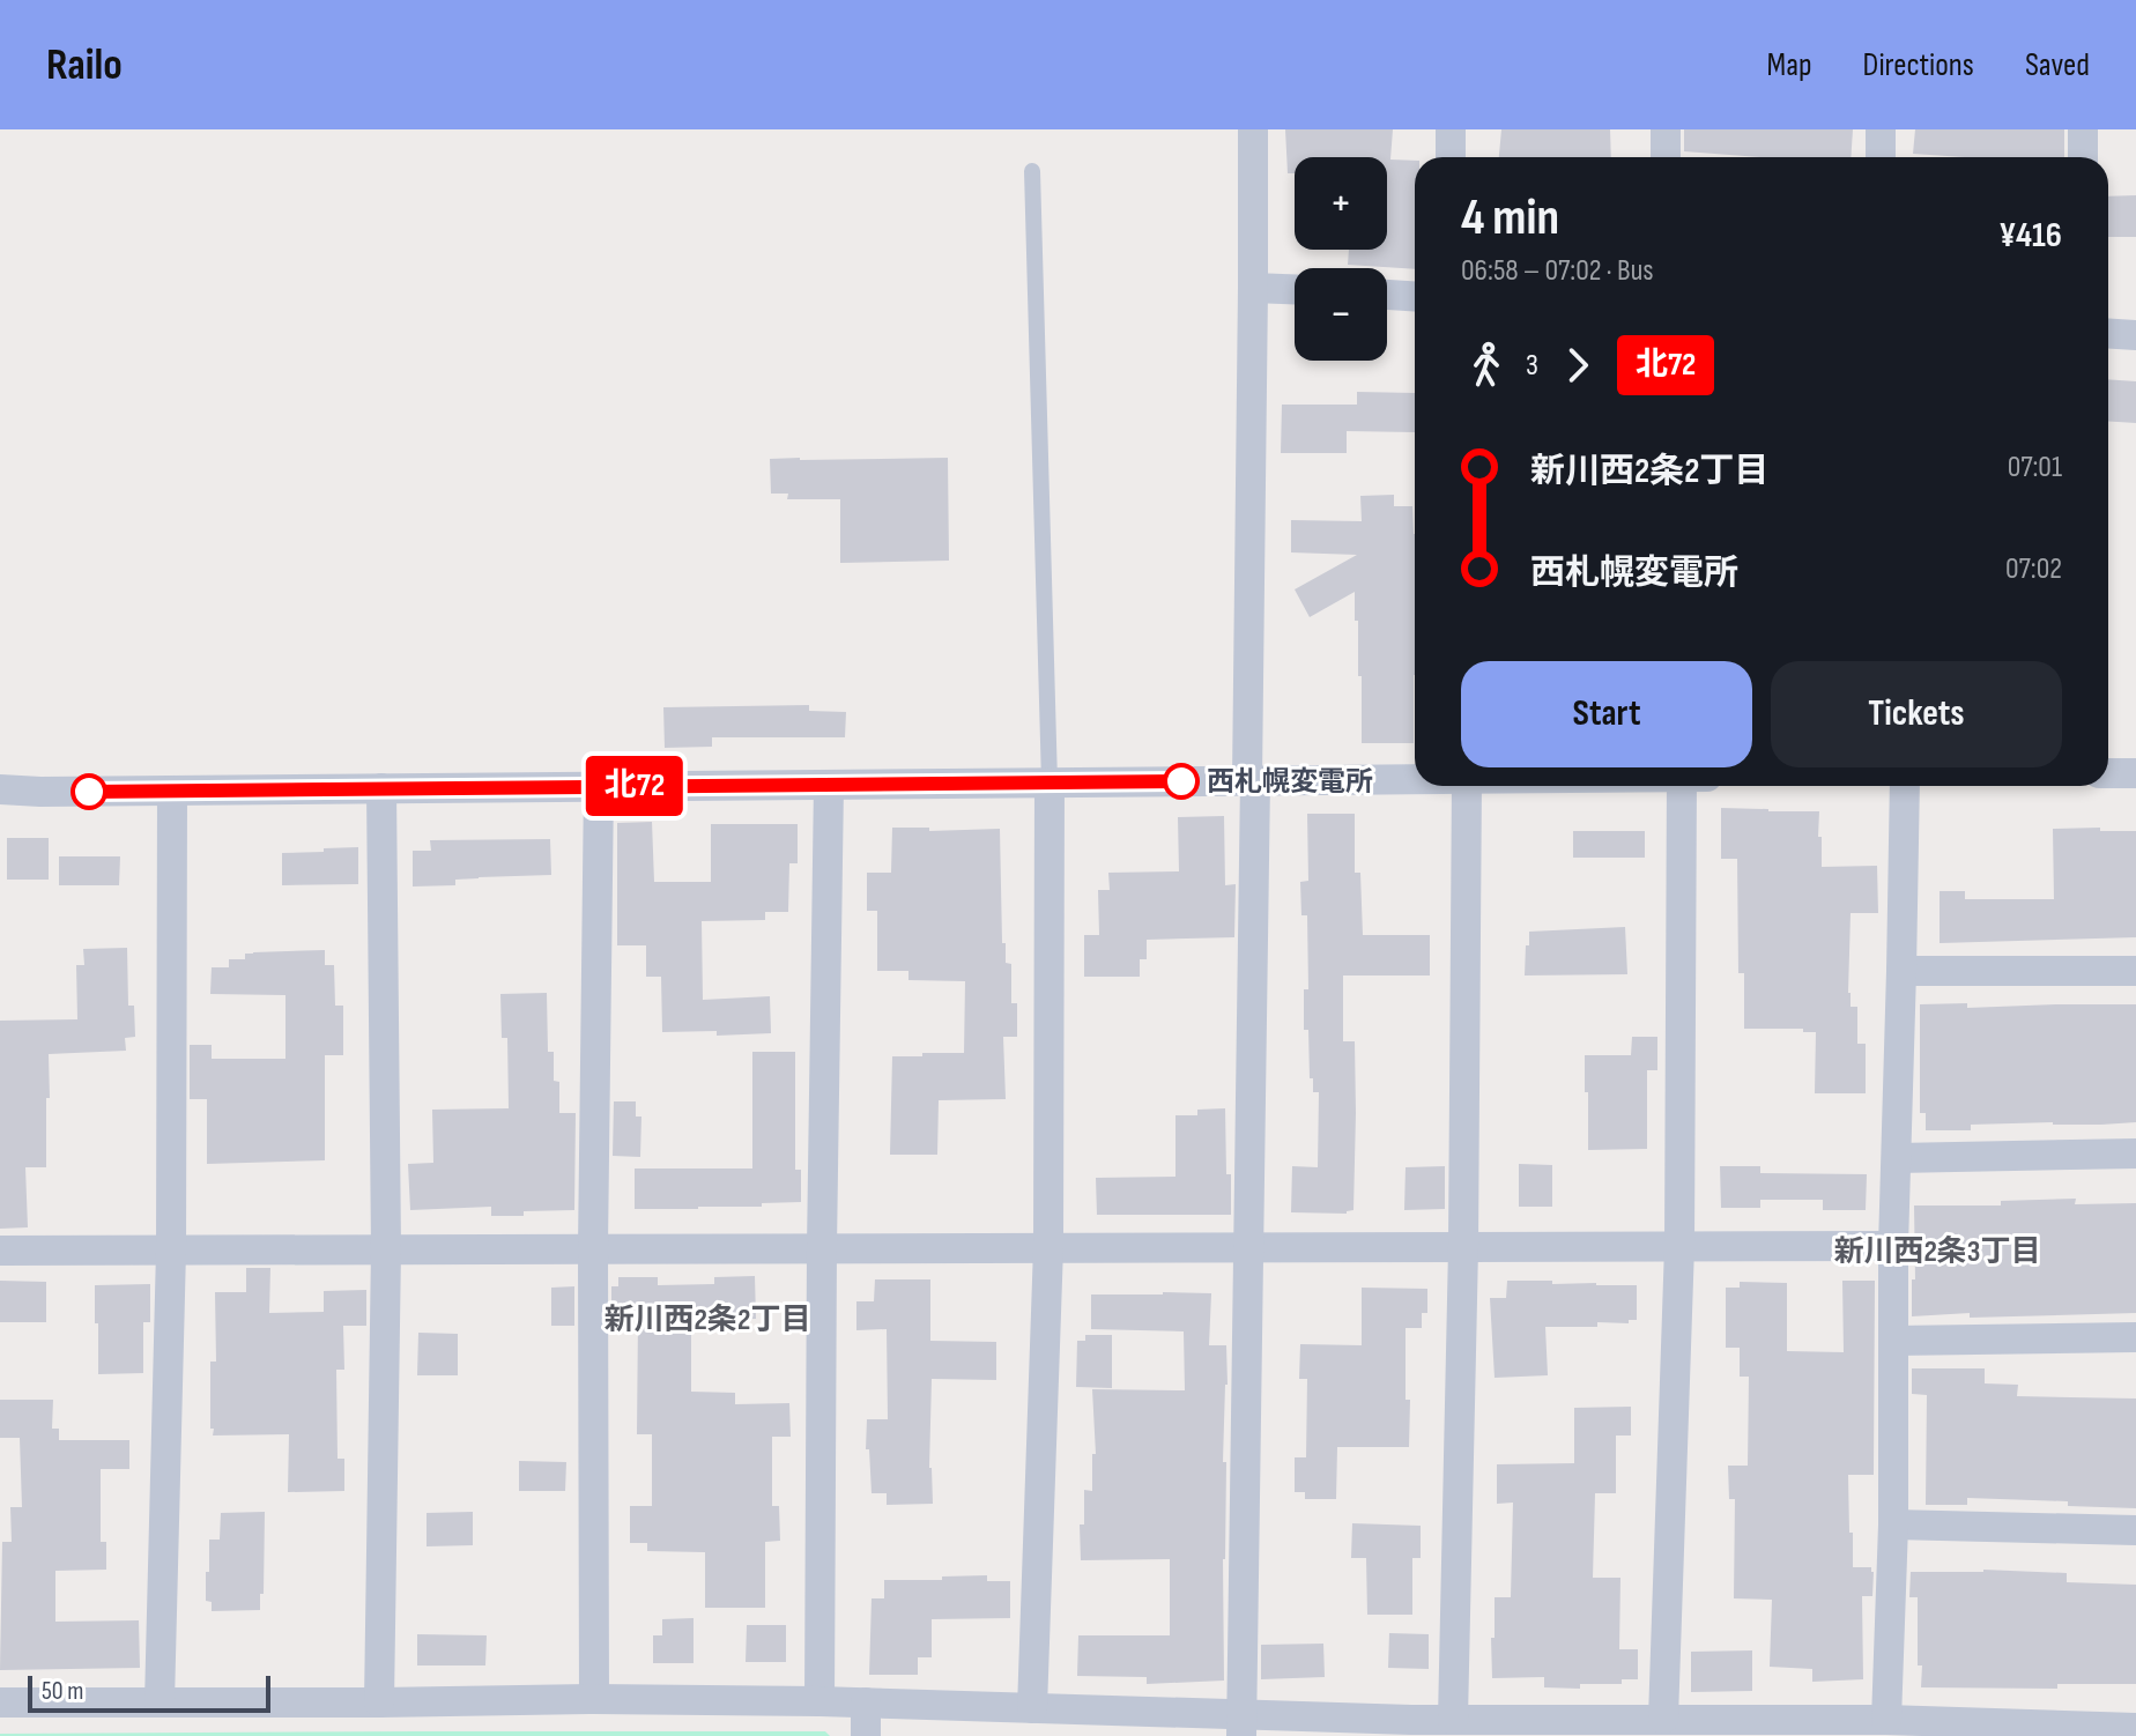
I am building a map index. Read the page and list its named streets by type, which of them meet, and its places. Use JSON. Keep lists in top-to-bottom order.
{
  "districts": ["新川西2条3丁目", "新川西2条2丁目"],
  "places": ["西札幌変電所"],
  "lines": ["bus line 北72"],
  "scale_bar": "50 m",
  "page": {
    "header": "Railo",
    "nav": ["Map", "Directions", "Saved"],
    "on_map": "北72",
    "map_buttons": ["+", "−"],
    "heading": ["4 min", "06:58 – 07:02 · Bus", "¥416"],
    "legs": ["3", "北72"],
    "list": [
      {
        "name": "新川西2条2丁目",
        "value": "07:01"
      },
      {
        "name": "西札幌変電所",
        "value": "07:02"
      }
    ],
    "buttons": ["Start", "Tickets"],
    "scale": "50 m"
  }
}
